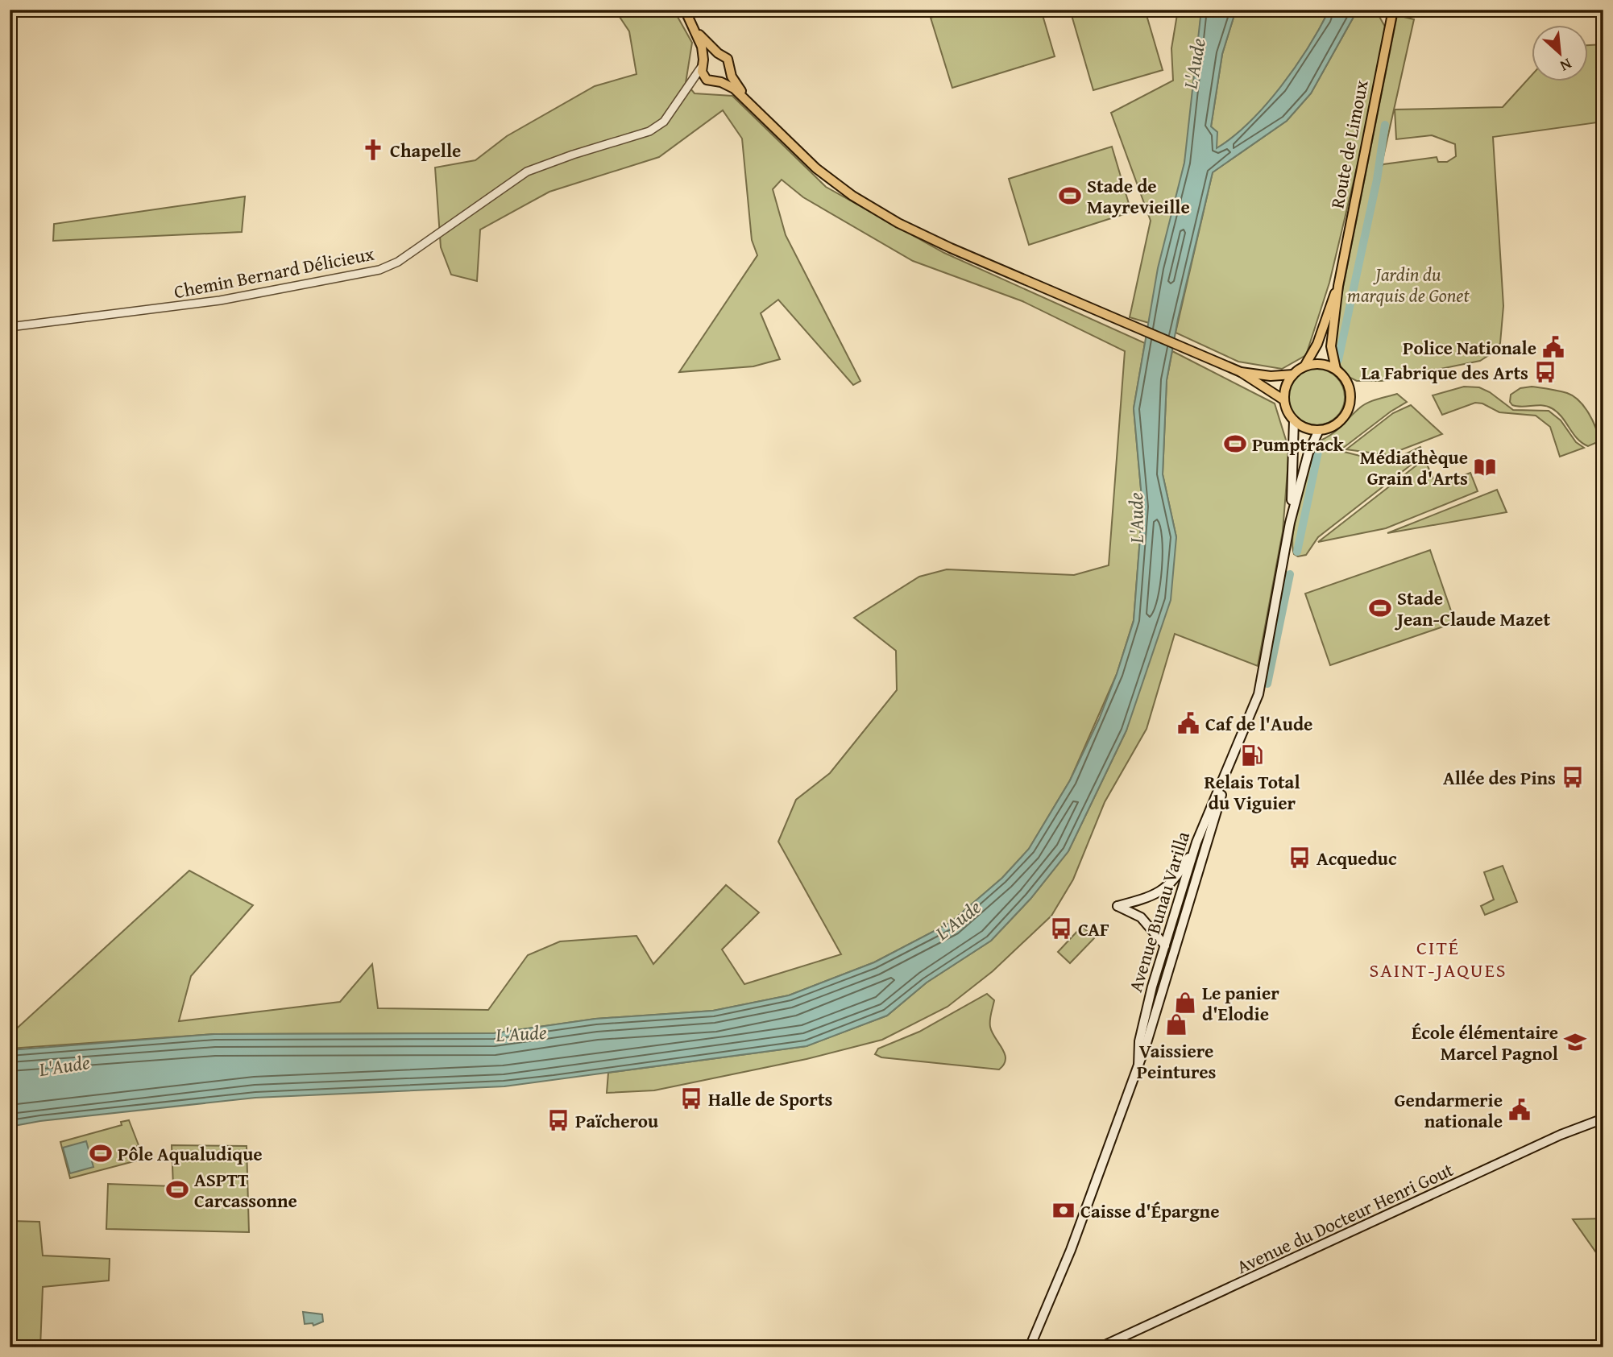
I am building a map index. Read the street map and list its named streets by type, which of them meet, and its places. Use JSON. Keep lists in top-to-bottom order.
{
  "streets": {
    "main road": ["Route de Limoux", "Avenue Bunau Varilla", "Avenue du Docteur Henri Gout"],
    "street": ["Chemin Bernard Délicieux"]
  },
  "districts": ["CITÉ SAINT-JAQUES"],
  "water": ["L'Aude"],
  "parks": ["Jardin du marquis de Gonet"],
  "places": {
    "church": ["Chapelle"],
    "sports": [
      "Stade de Mayrevieille",
      "Pumptrack",
      "Stade Jean-Claude Mazet",
      "Pôle Aqualudique",
      "ASPTT Carcassonne"
    ],
    "public building": ["Police Nationale", "Caf de l'Aude", "Gendarmerie nationale"],
    "bus stop": [
      "La Fabrique des Arts",
      "Allée des Pins",
      "Acqueduc",
      "CAF",
      "Halle de Sports",
      "Païcherou"
    ],
    "library": ["Médiathèque Grain d'Arts"],
    "fuel station": ["Relais Total du Viguier"],
    "shop": ["Le panier d'Elodie", "Vaissiere Peintures"],
    "school or university": ["École élémentaire Marcel Pagnol"],
    "bank": ["Caisse d'Épargne"]
  },
  "north": "bottom right"
}
